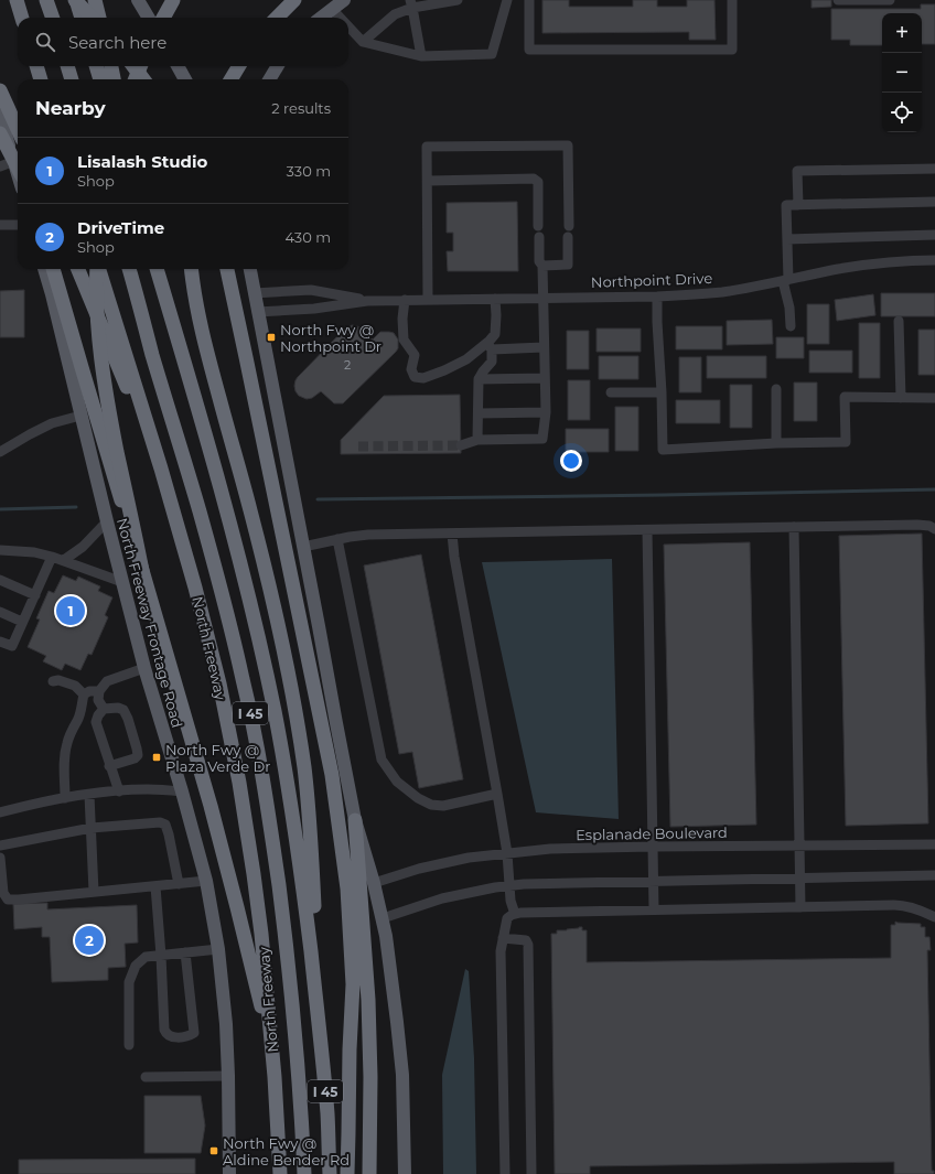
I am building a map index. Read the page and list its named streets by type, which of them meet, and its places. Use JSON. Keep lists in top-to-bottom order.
{
  "streets": {
    "highway": ["North Freeway", "I 45"],
    "main road": ["North Freeway Frontage Road"],
    "street": ["Northpoint Drive", "Esplanade Boulevard"]
  },
  "places": {
    "transit": ["North Fwy @ Northpoint Dr", "North Fwy @ Plaza Verde Dr", "North Fwy @ Aldine Bender Rd"]
  },
  "house_numbers": ["2"],
  "page": {
    "map_buttons": ["+", "−"],
    "search": "Search here",
    "heading": ["Nearby", "2 results"],
    "list": [
      {
        "mark": "1",
        "name": "Lisalash Studio",
        "note": "Shop",
        "value": "330 m"
      },
      {
        "mark": "2",
        "name": "DriveTime",
        "note": "Shop",
        "value": "430 m"
      }
    ],
    "pins": ["1", "2"]
  }
}
